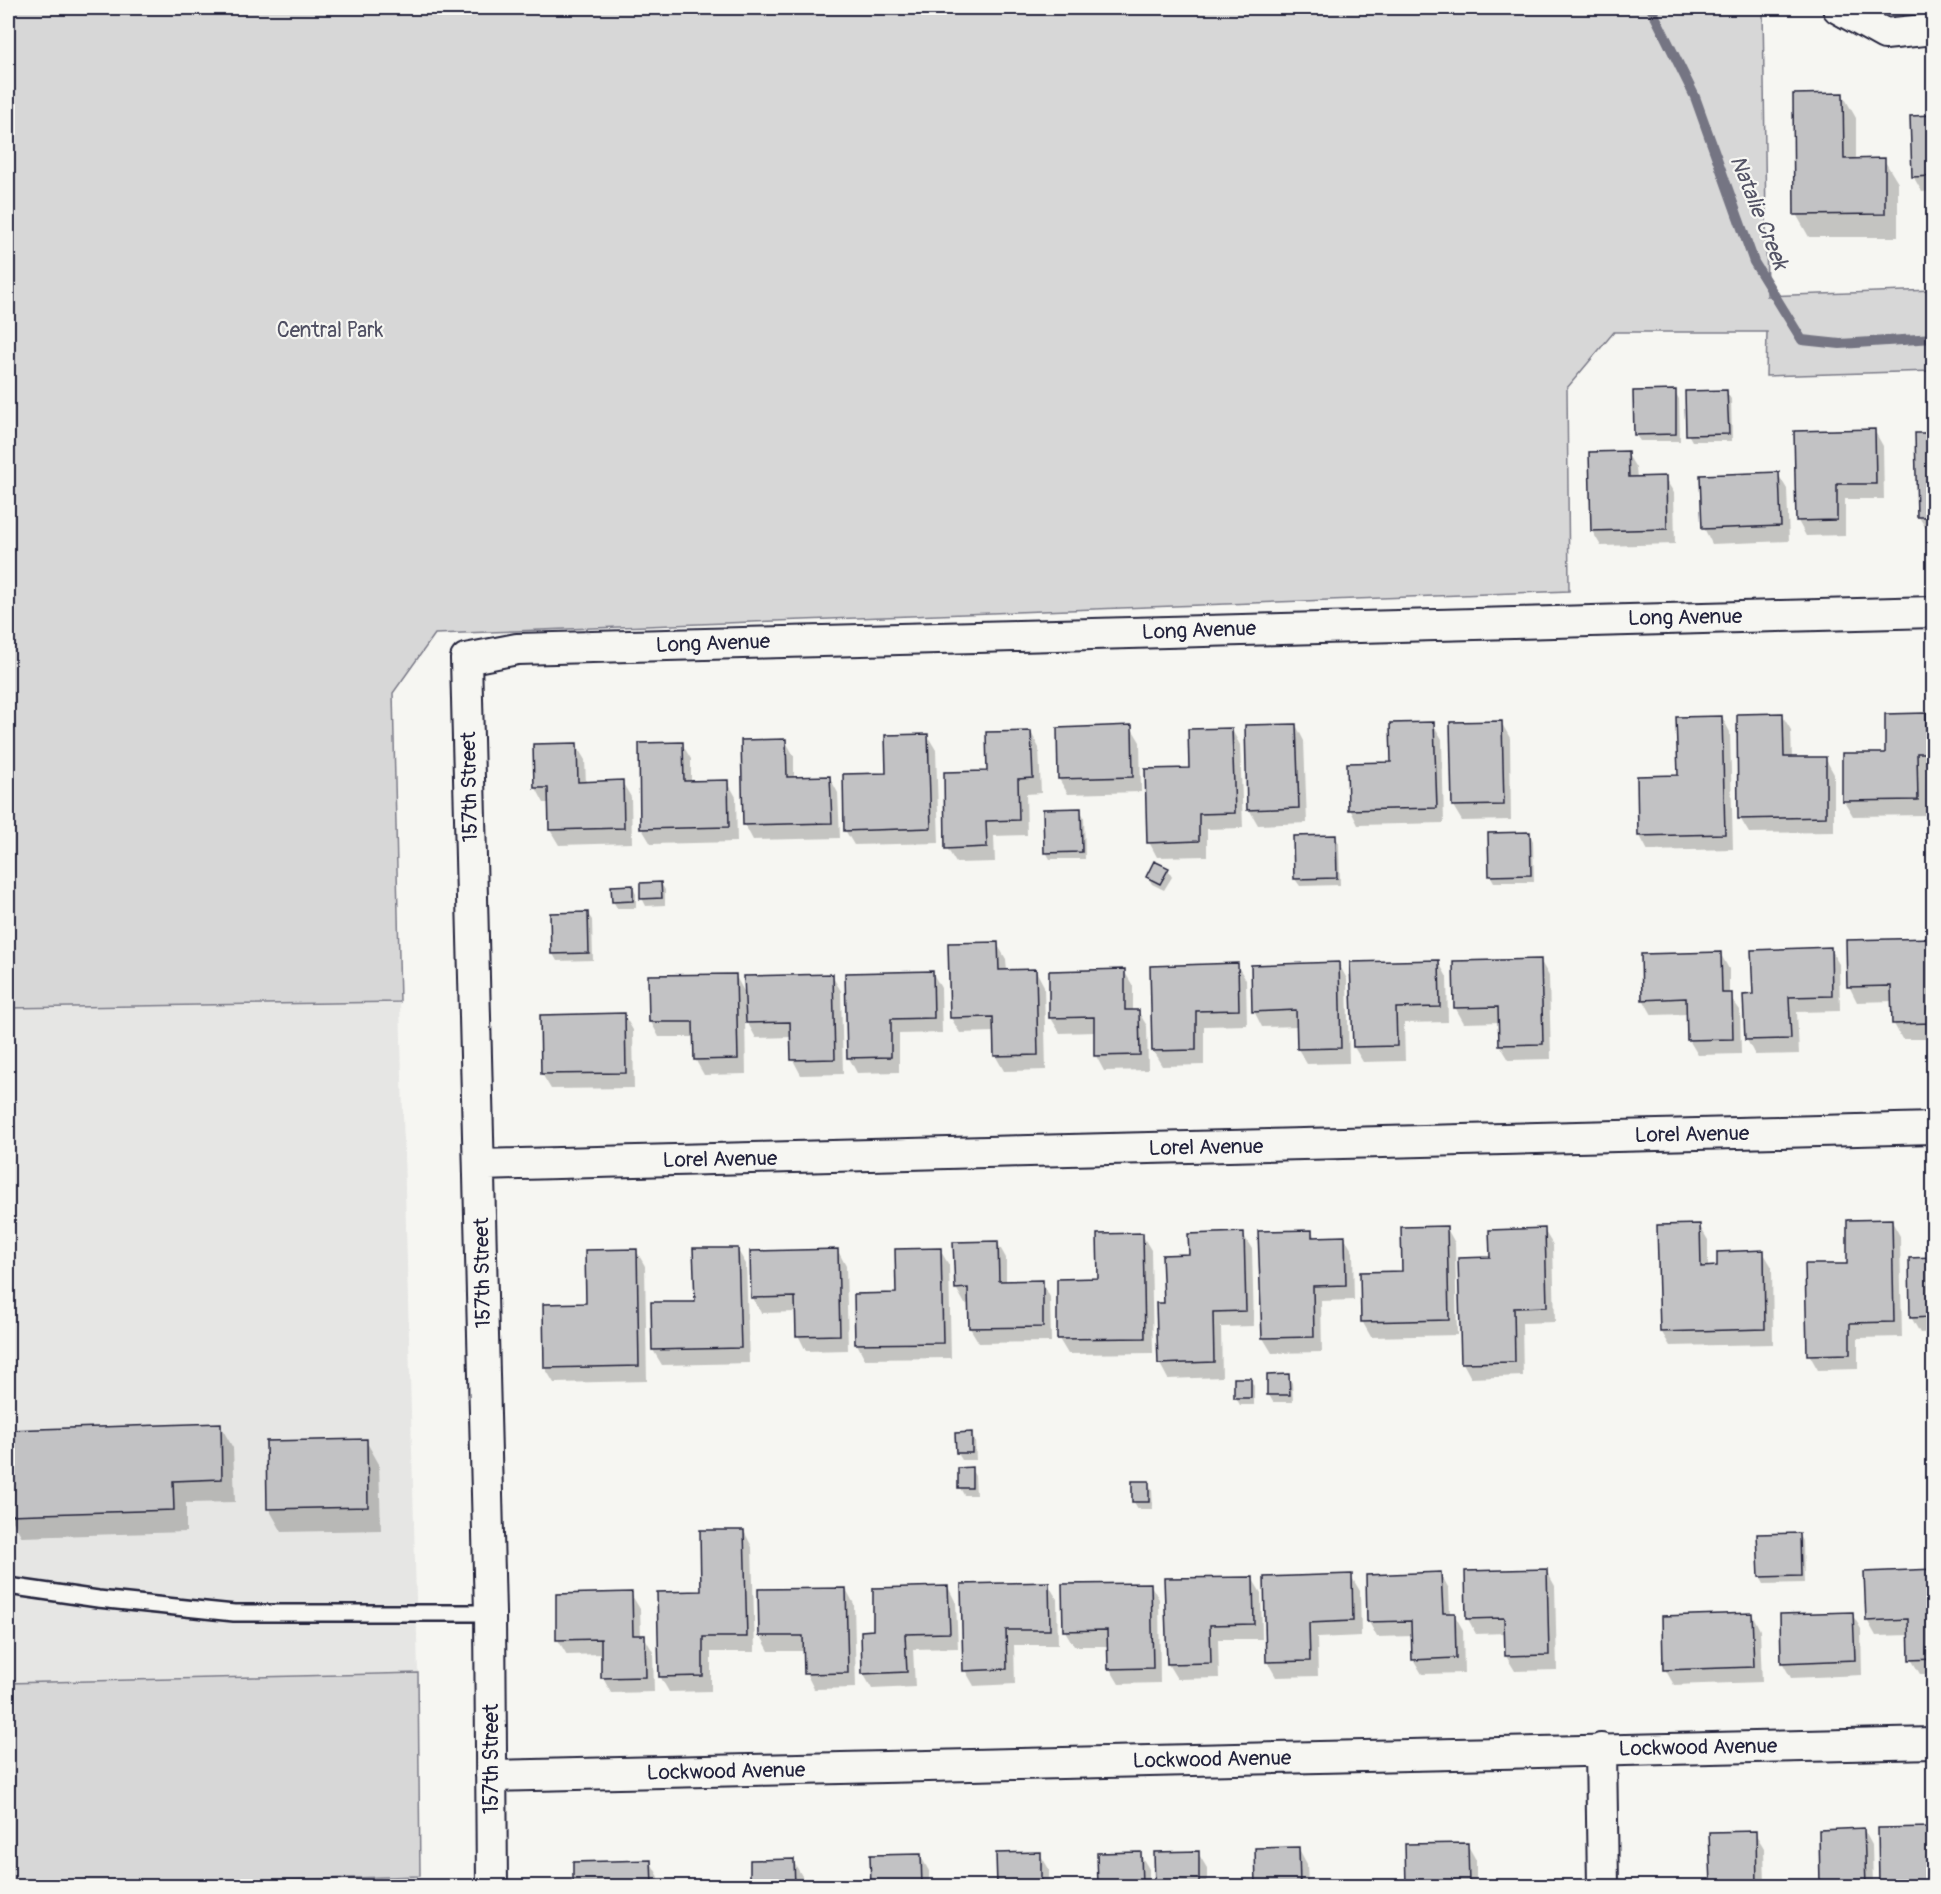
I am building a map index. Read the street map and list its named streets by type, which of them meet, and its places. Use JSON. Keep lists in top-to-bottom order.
{
  "streets": {
    "street": [
      "Long Avenue",
      "157th Street",
      "Lorel Avenue",
      "Lockwood Avenue"
    ]
  },
  "crossings": [
    ["Long Avenue", "157th Street"],
    ["157th Street", "Lorel Avenue"],
    ["157th Street", "Lockwood Avenue"]
  ],
  "water": ["Natalie Creek"],
  "parks": ["Central Park"]
}
